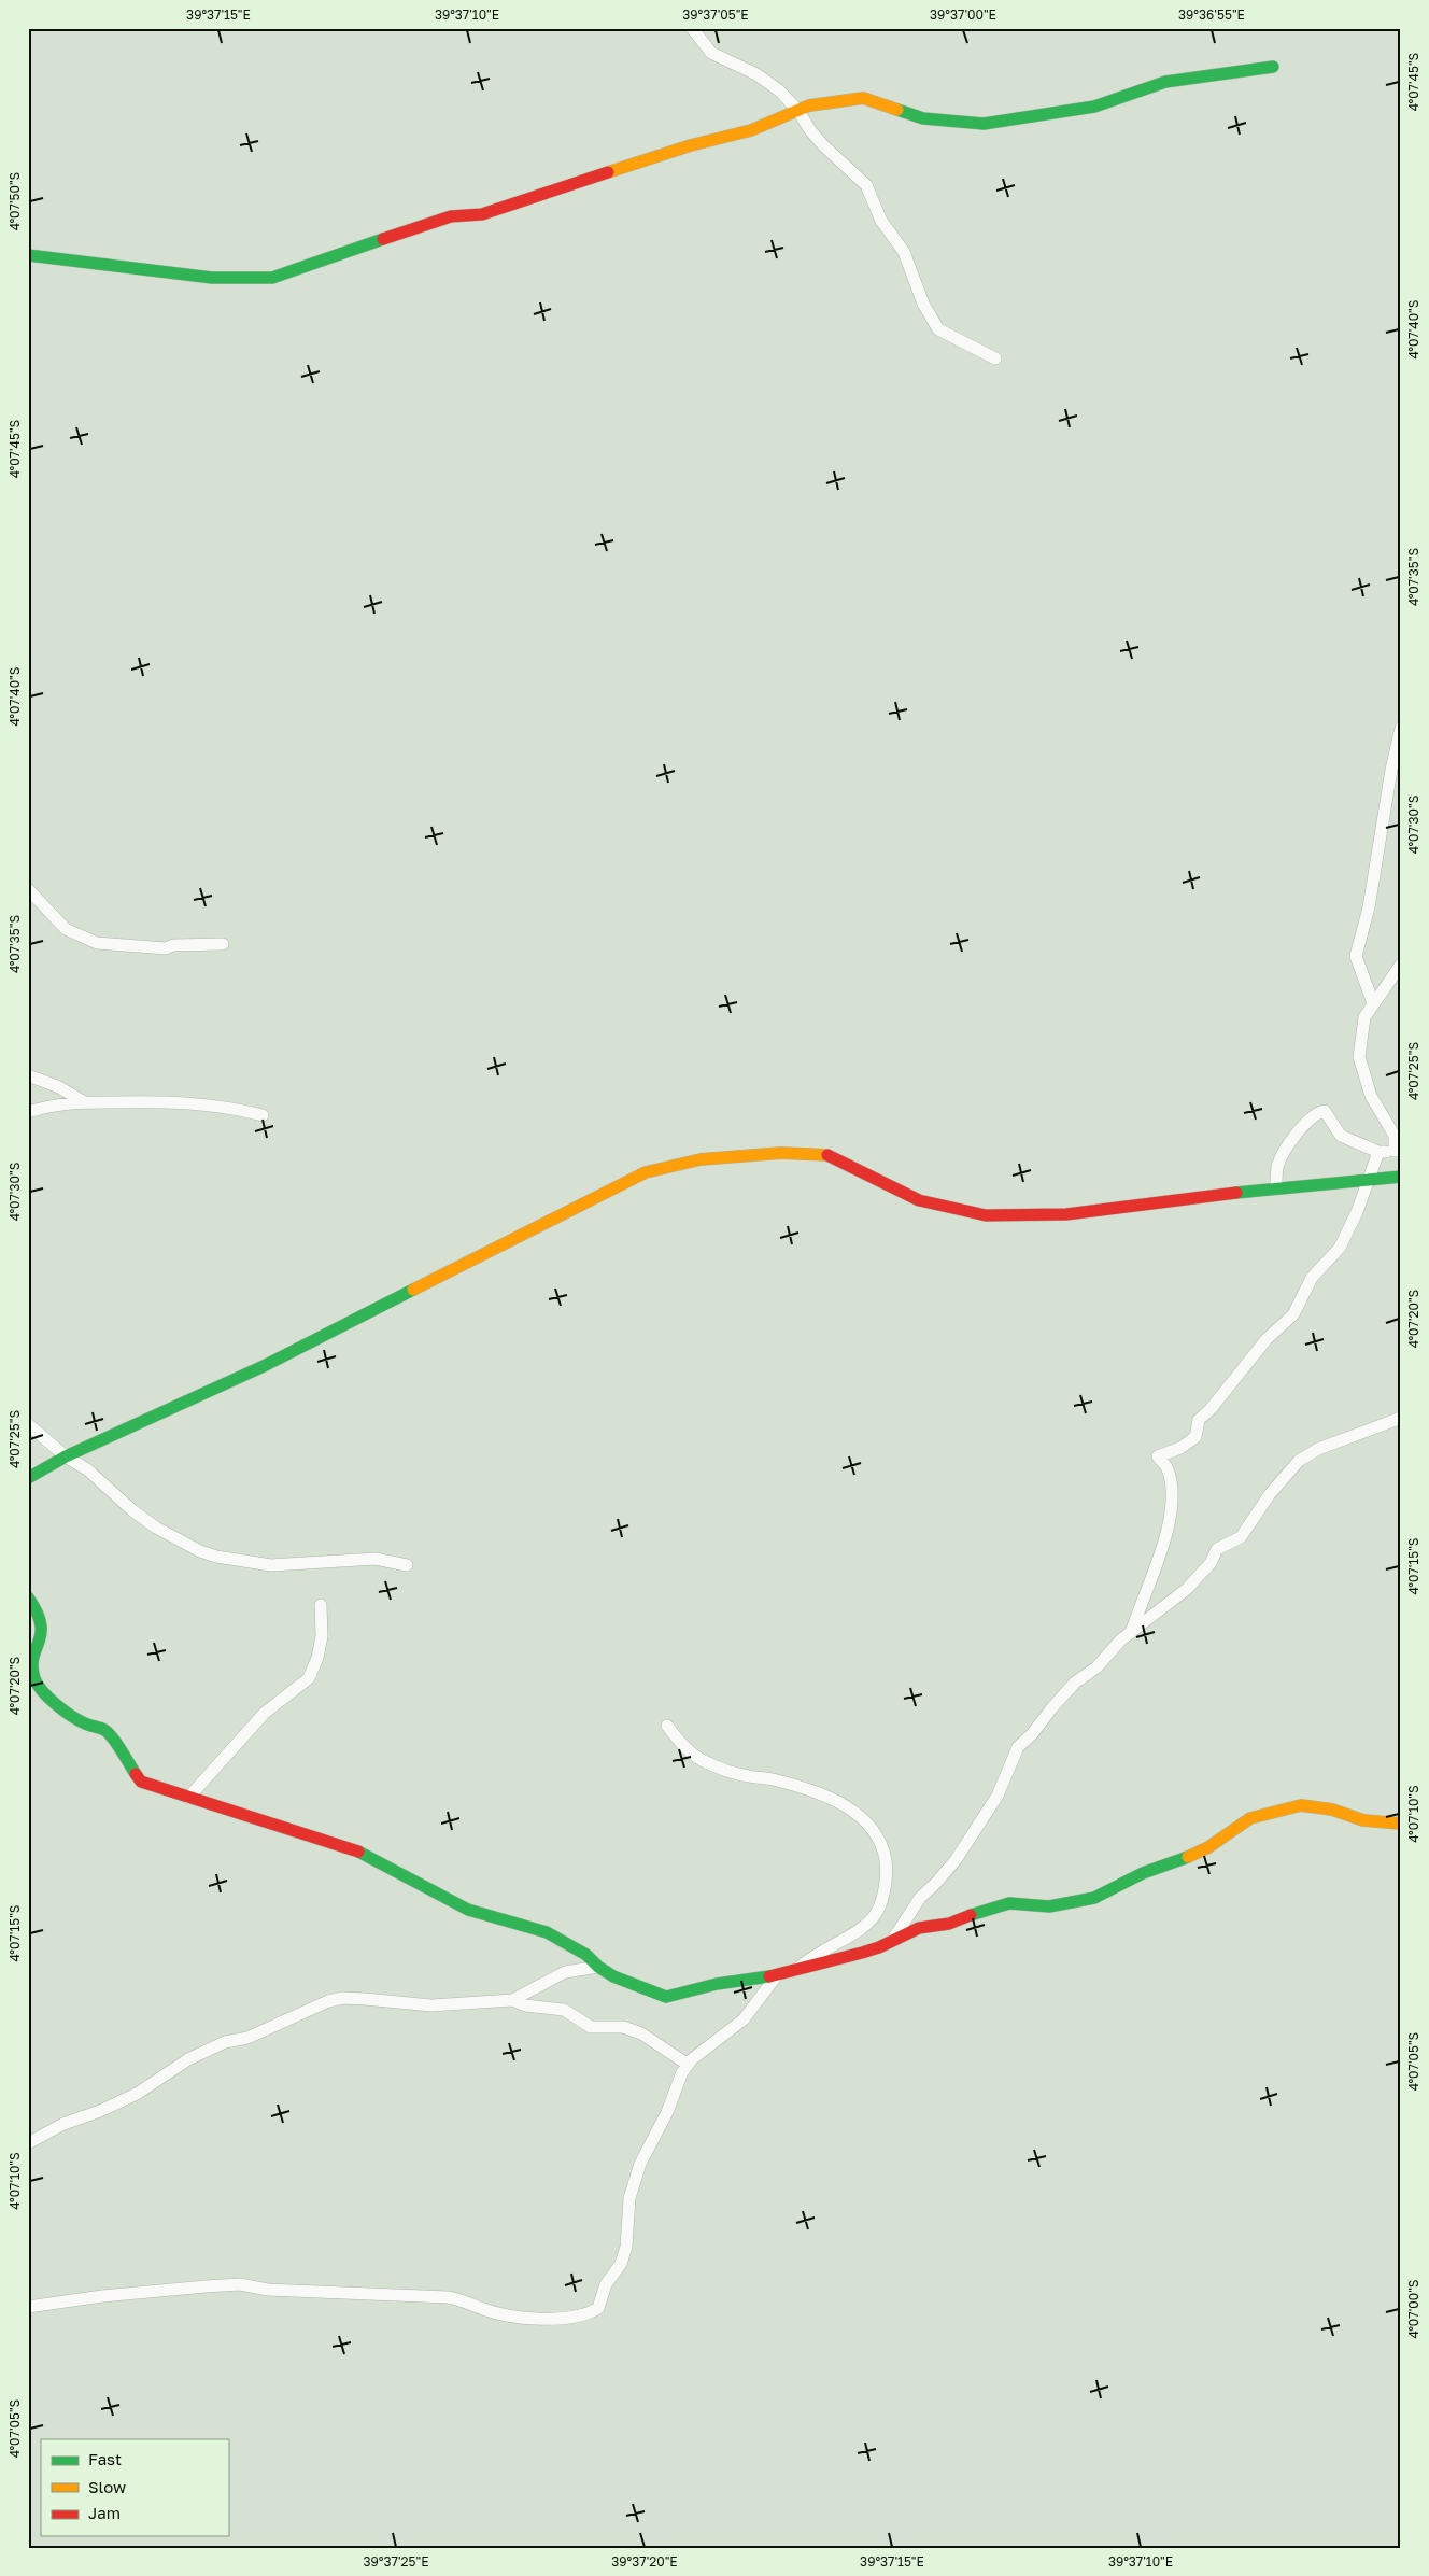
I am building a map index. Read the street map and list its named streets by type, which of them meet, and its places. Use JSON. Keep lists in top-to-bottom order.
{
  "legend": ["Fast", "Slow", "Jam"],
  "coordinates": [
    "39°37'15\"E",
    "39°37'10\"E",
    "39°37'05\"E",
    "39°37'00\"E",
    "39°36'55\"E",
    "4°07'45\"S",
    "4°07'50\"S",
    "4°07'40\"S",
    "4°07'35\"S",
    "4°07'30\"S",
    "4°07'25\"S",
    "4°07'20\"S",
    "4°07'15\"S",
    "4°07'10\"S",
    "4°07'05\"S",
    "4°07'00\"S",
    "39°37'25\"E",
    "39°37'20\"E"
  ]
}
